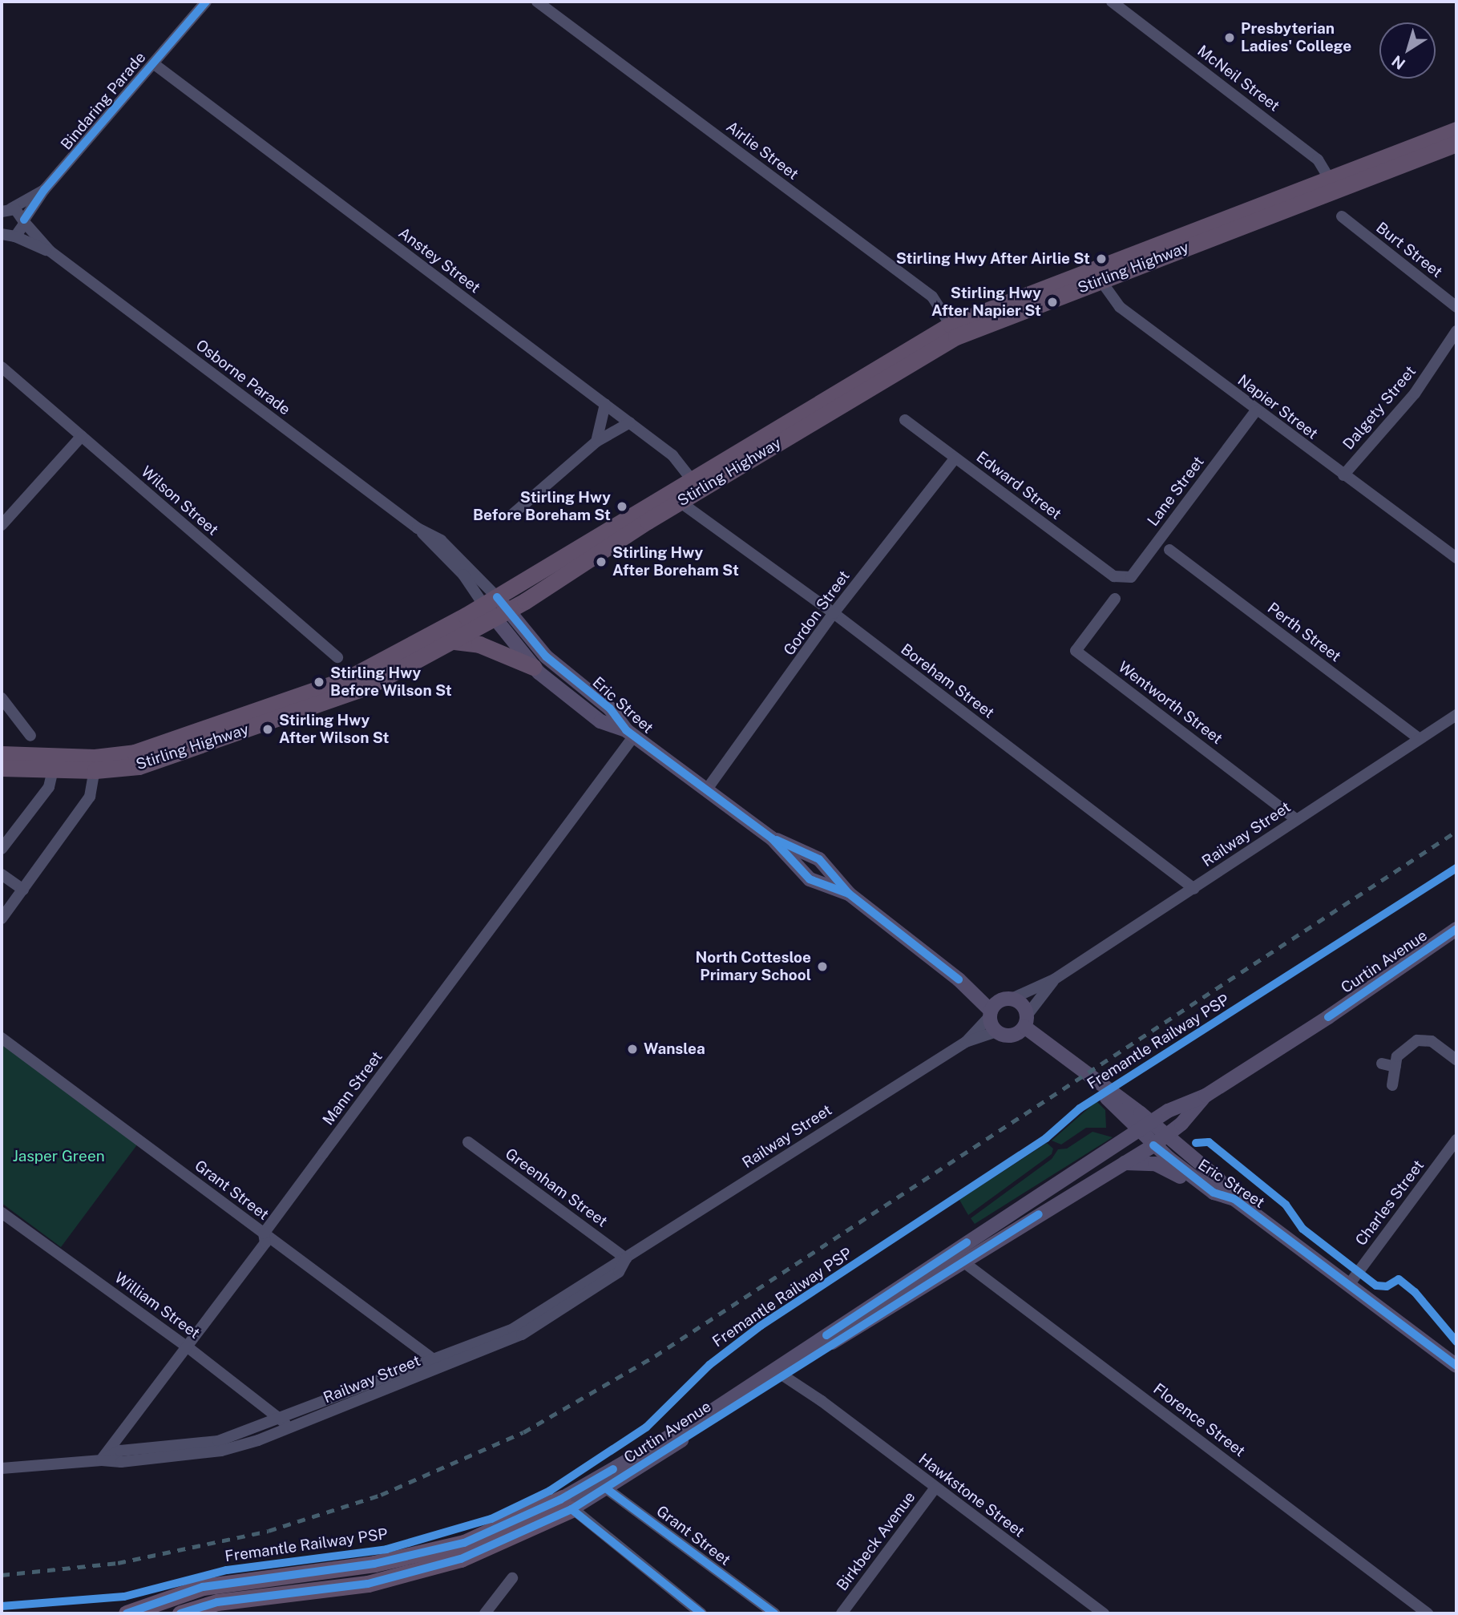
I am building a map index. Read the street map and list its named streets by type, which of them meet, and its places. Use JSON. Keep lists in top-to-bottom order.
{
  "streets": {
    "highway": ["Stirling Highway", "Curtin Avenue"],
    "main road": ["Eric Street"],
    "street": [
      "McNeil Street",
      "Bindaring Parade",
      "Airlie Street",
      "Burt Street",
      "Anstey Street",
      "Osborne Parade",
      "Napier Street",
      "Dalgety Street",
      "Edward Street",
      "Lane Street",
      "Wilson Street",
      "Gordon Street",
      "Perth Street",
      "Boreham Street",
      "Wentworth Street",
      "Railway Street",
      "Mann Street",
      "Greenham Street",
      "Grant Street",
      "Charles Street",
      "William Street",
      "Florence Street",
      "Hawkstone Street",
      "Birkbeck Avenue"
    ],
    "cycle path": ["Fremantle Railway PSP"]
  },
  "crossings": [
    ["McNeil Street", "Stirling Highway"],
    ["Bindaring Parade", "Anstey Street"],
    ["Bindaring Parade", "Osborne Parade"],
    ["Airlie Street", "Stirling Highway"],
    ["Anstey Street", "Stirling Highway"],
    ["Stirling Highway", "Osborne Parade"],
    ["Stirling Highway", "Napier Street"],
    ["Stirling Highway", "Boreham Street"],
    ["Stirling Highway", "Eric Street"],
    ["Osborne Parade", "Eric Street"],
    ["Napier Street", "Dalgety Street"],
    ["Napier Street", "Lane Street"],
    ["Edward Street", "Lane Street"],
    ["Edward Street", "Gordon Street"],
    ["Gordon Street", "Boreham Street"],
    ["Gordon Street", "Eric Street"],
    ["Perth Street", "Railway Street"],
    ["Boreham Street", "Railway Street"],
    ["Wentworth Street", "Railway Street"],
    ["Eric Street", "Railway Street"],
    ["Eric Street", "Curtin Avenue"],
    ["Eric Street", "Mann Street"],
    ["Eric Street", "Charles Street"],
    ["Railway Street", "Mann Street"],
    ["Railway Street", "Greenham Street"],
    ["Railway Street", "Grant Street"],
    ["Railway Street", "William Street"],
    ["Curtin Avenue", "Grant Street"],
    ["Curtin Avenue", "Florence Street"],
    ["Curtin Avenue", "Hawkstone Street"],
    ["Mann Street", "Grant Street"],
    ["Mann Street", "William Street"],
    ["Hawkstone Street", "Birkbeck Avenue"]
  ],
  "parks": ["Jasper Green"],
  "places": [
    "Presbyterian Ladies' College",
    "Stirling Hwy After Airlie St",
    "Stirling Hwy After Napier St",
    "Stirling Hwy Before Boreham St",
    "Stirling Hwy After Boreham St",
    "Stirling Hwy Before Wilson St",
    "Stirling Hwy After Wilson St",
    "North Cottesloe Primary School",
    "Wanslea"
  ],
  "north": "bottom left"
}
